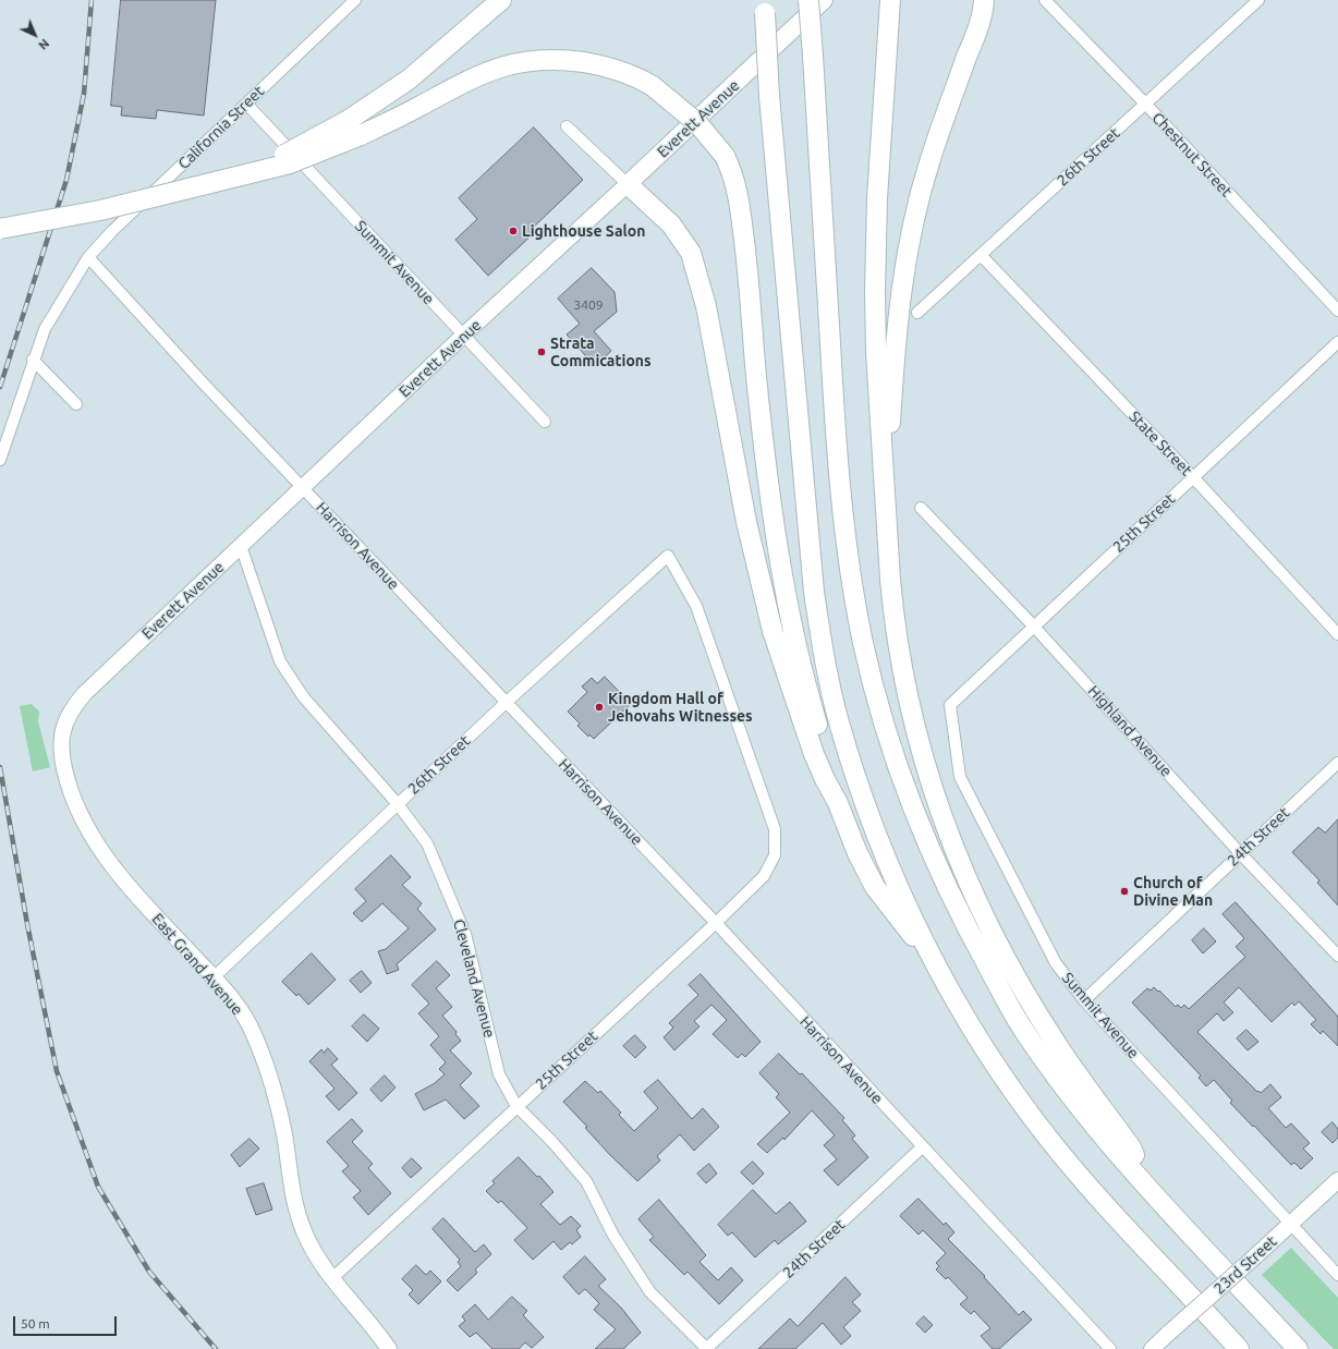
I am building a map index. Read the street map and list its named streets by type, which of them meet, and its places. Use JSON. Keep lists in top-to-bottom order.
{
  "streets": {
    "main road": ["Everett Avenue", "East Grand Avenue", "23rd Street"],
    "street": [
      "California Street",
      "Chestnut Street",
      "26th Street",
      "Summit Avenue",
      "State Street",
      "25th Street",
      "Harrison Avenue",
      "Highland Avenue",
      "24th Street",
      "Cleveland Avenue"
    ]
  },
  "crossings": [
    ["Everett Avenue", "Summit Avenue"],
    ["Everett Avenue", "Harrison Avenue"],
    ["Everett Avenue", "East Grand Avenue"],
    ["Everett Avenue", "Cleveland Avenue"],
    ["California Street", "Summit Avenue"],
    ["California Street", "Harrison Avenue"],
    ["Chestnut Street", "26th Street"],
    ["26th Street", "State Street"],
    ["26th Street", "25th Street"],
    ["26th Street", "Harrison Avenue"],
    ["26th Street", "East Grand Avenue"],
    ["26th Street", "Cleveland Avenue"],
    ["Summit Avenue", "25th Street"],
    ["Summit Avenue", "24th Street"],
    ["Summit Avenue", "23rd Street"],
    ["State Street", "25th Street"],
    ["25th Street", "Harrison Avenue"],
    ["25th Street", "Highland Avenue"],
    ["25th Street", "East Grand Avenue"],
    ["25th Street", "Cleveland Avenue"],
    ["Harrison Avenue", "24th Street"],
    ["Highland Avenue", "24th Street"],
    ["24th Street", "Cleveland Avenue"]
  ],
  "places": [
    "Lighthouse Salon",
    "Strata Commications",
    "Kingdom Hall of Jehovahs Witnesses",
    "Church of Divine Man"
  ],
  "house_numbers": ["3409"],
  "scale_bar": "50 m",
  "north": "bottom right"
}
